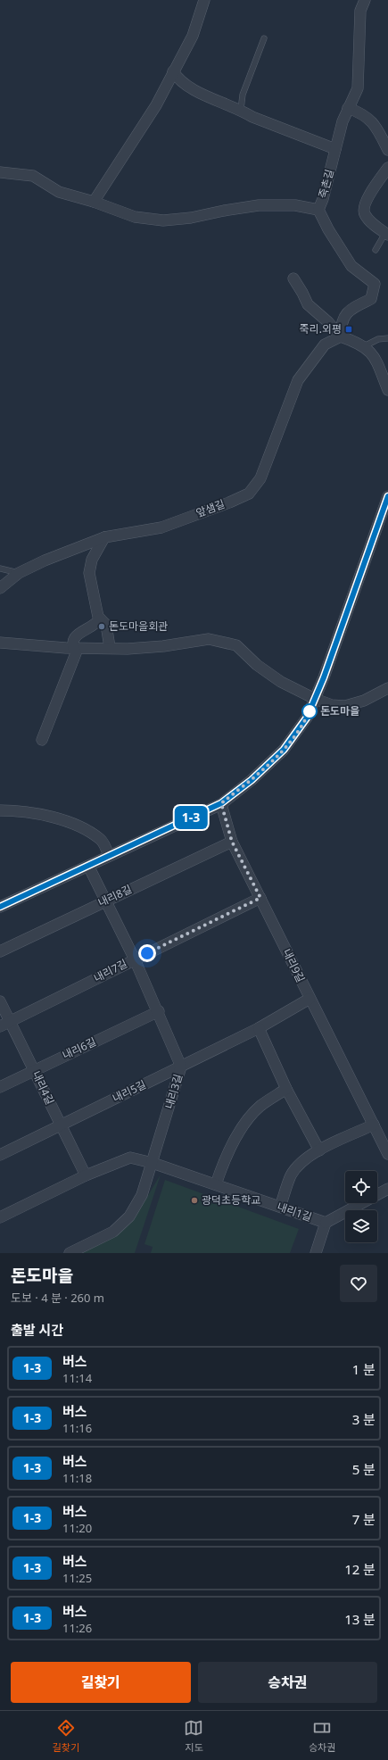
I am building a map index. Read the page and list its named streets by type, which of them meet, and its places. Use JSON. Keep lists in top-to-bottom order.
{
  "streets": {
    "street": [
      "죽촌길",
      "앞샘길",
      "내리8길",
      "내리9길",
      "내리7길",
      "내리6길",
      "내리4길",
      "내리5길",
      "내리3길",
      "내리1길"
    ]
  },
  "crossings": [
    ["죽촌길", "앞샘길"],
    ["내리8길", "내리9길"],
    ["내리8길", "내리3길"],
    ["내리9길", "내리7길"],
    ["내리9길", "내리5길"],
    ["내리7길", "내리4길"],
    ["내리7길", "내리3길"],
    ["내리6길", "내리4길"],
    ["내리6길", "내리3길"],
    ["내리4길", "내리5길"],
    ["내리5길", "내리3길"],
    ["내리3길", "내리1길"]
  ],
  "places": {
    "transit": ["죽리.외평"],
    "other": ["돈도마을회관", "돈도마을", "광덕초등학교"]
  },
  "lines": ["bus line 1-3"],
  "page": {
    "on_map": "1-3",
    "heading": [
      ["돈도마을", "도보 · 4 분 · 260 m"],
      "출발 시간"
    ],
    "list": [
      {
        "mark": "1-3",
        "name": "버스",
        "note": "11:14",
        "value": "1 분"
      },
      {
        "mark": "1-3",
        "name": "버스",
        "note": "11:16",
        "value": "3 분"
      },
      {
        "mark": "1-3",
        "name": "버스",
        "note": "11:18",
        "value": "5 분"
      },
      {
        "mark": "1-3",
        "name": "버스",
        "note": "11:20",
        "value": "7 분"
      },
      {
        "mark": "1-3",
        "name": "버스",
        "note": "11:25",
        "value": "12 분"
      },
      {
        "mark": "1-3",
        "name": "버스",
        "note": "11:26",
        "value": "13 분"
      }
    ],
    "buttons": ["길찾기", "승차권"],
    "tabs": ["길찾기", "지도", "승차권"]
  }
}
